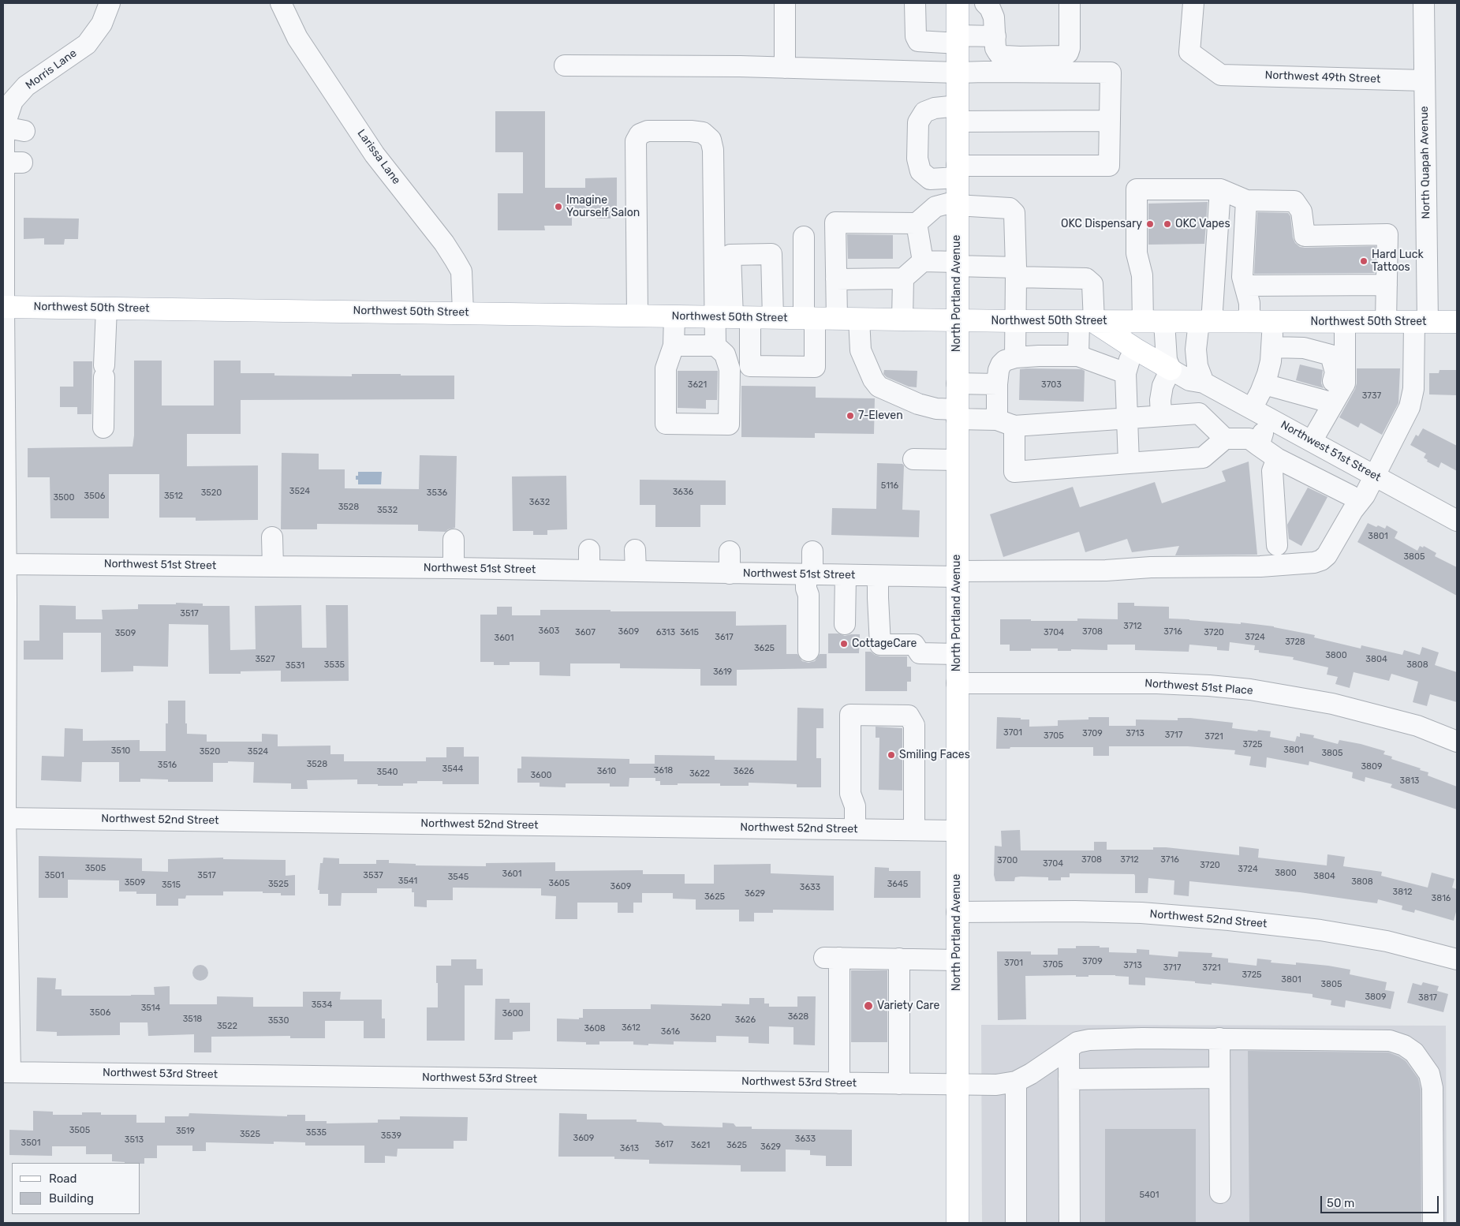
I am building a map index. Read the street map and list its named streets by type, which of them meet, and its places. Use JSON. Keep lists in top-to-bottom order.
{
  "streets": {
    "main road": ["North Portland Avenue", "Northwest 50th Street"],
    "street": [
      "Morris Lane",
      "Northwest 49th Street",
      "Larissa Lane",
      "North Quapah Avenue",
      "Northwest 51st Street",
      "Northwest 51st Place",
      "Northwest 52nd Street",
      "Northwest 53rd Street"
    ]
  },
  "crossings": [
    ["Morris Lane", "Northwest 50th Street"],
    ["Morris Lane", "Northwest 51st Street"],
    ["Morris Lane", "Northwest 52nd Street"],
    ["Morris Lane", "Northwest 53rd Street"],
    ["Northwest 49th Street", "North Quapah Avenue"],
    ["Larissa Lane", "Northwest 50th Street"],
    ["North Quapah Avenue", "Northwest 50th Street"],
    ["North Quapah Avenue", "Northwest 51st Street"],
    ["North Portland Avenue", "Northwest 50th Street"],
    ["North Portland Avenue", "Northwest 51st Street"],
    ["North Portland Avenue", "Northwest 51st Place"],
    ["North Portland Avenue", "Northwest 52nd Street"],
    ["North Portland Avenue", "Northwest 53rd Street"]
  ],
  "places": [
    "Imagine Yourself Salon",
    "OKC Dispensary",
    "OKC Vapes",
    "Hard Luck Tattoos",
    "7-Eleven",
    "CottageCare",
    "Smiling Faces",
    "Variety Care"
  ],
  "house_numbers": [
    "3621",
    "3703",
    "3737",
    "5116",
    "3524",
    "3636",
    "3520",
    "3536",
    "3506",
    "3512",
    "3500",
    "3632",
    "3528",
    "3532",
    "3801",
    "3805",
    "3517",
    "3712",
    "3603",
    "3609",
    "3708",
    "3716",
    "3607",
    "6313",
    "3615",
    "3704",
    "3720",
    "3509",
    "3617",
    "3724",
    "3601",
    "3728",
    "3625",
    "3800",
    "3527",
    "3804",
    "3535",
    "3808",
    "3531",
    "3619",
    "3701",
    "3709",
    "3713",
    "3717",
    "3705",
    "3721",
    "3725",
    "3801",
    "3510",
    "3520",
    "3524",
    "3805",
    "3528",
    "3516",
    "3809",
    "3544",
    "3618",
    "3610",
    "3626",
    "3540",
    "3622",
    "3600",
    "3813",
    "3708",
    "3712",
    "3716",
    "3700",
    "3704",
    "3720",
    "3505",
    "3724",
    "3800",
    "3601",
    "3501",
    "3517",
    "3537",
    "3804",
    "3545",
    "3541",
    "3808",
    "3509",
    "3605",
    "3525",
    "3645",
    "3515",
    "3609",
    "3633",
    "3812",
    "3629",
    "3625",
    "3816",
    "3709",
    "3701",
    "3705",
    "3713",
    "3717",
    "3721",
    "3725",
    "3801",
    "3805",
    "3809",
    "3817",
    "3534",
    "3514",
    "3506",
    "3600",
    "3628",
    "3620",
    "3518",
    "3626",
    "3530",
    "3522",
    "3612",
    "3608",
    "3616",
    "3505",
    "3519",
    "3535",
    "3525",
    "3539",
    "3609",
    "3633",
    "3513",
    "3501",
    "3617",
    "3621",
    "3625",
    "3629",
    "3613",
    "5401"
  ],
  "legend": ["Road", "Building"],
  "scale_bar": "50 m"
}
